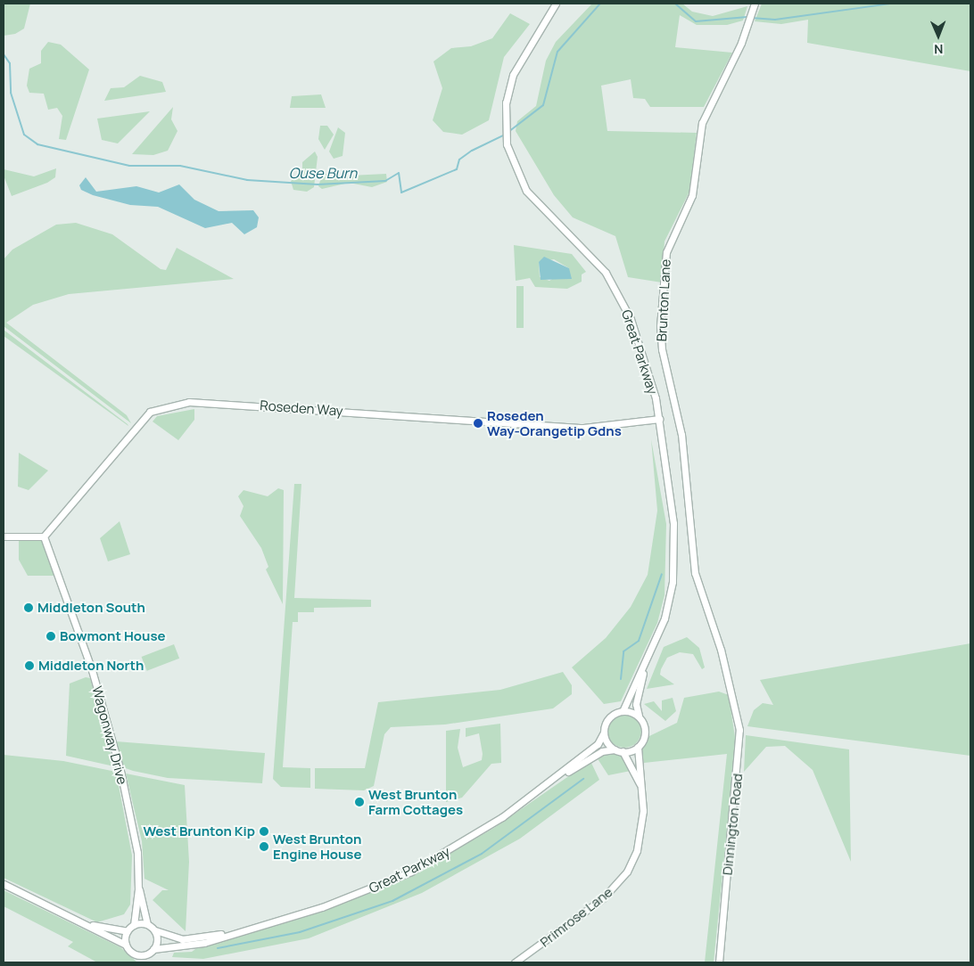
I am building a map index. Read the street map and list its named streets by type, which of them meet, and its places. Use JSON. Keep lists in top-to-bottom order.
{
  "streets": {
    "street": [
      "Brunton Lane",
      "Great Parkway",
      "Roseden Way",
      "Wagonway Drive",
      "Dinnington Road",
      "Primrose Lane"
    ]
  },
  "crossings": [
    ["Brunton Lane", "Dinnington Road"],
    ["Great Parkway", "Roseden Way"],
    ["Great Parkway", "Wagonway Drive"],
    ["Great Parkway", "Primrose Lane"],
    ["Roseden Way", "Wagonway Drive"]
  ],
  "water": ["Ouse Burn"],
  "places": [
    "Roseden Way-Orangetip Gdns",
    "Middleton South",
    "Bowmont House",
    "Middleton North",
    "West Brunton Farm Cottages",
    "West Brunton Kip",
    "West Brunton Engine House"
  ],
  "north": "bottom"
}
